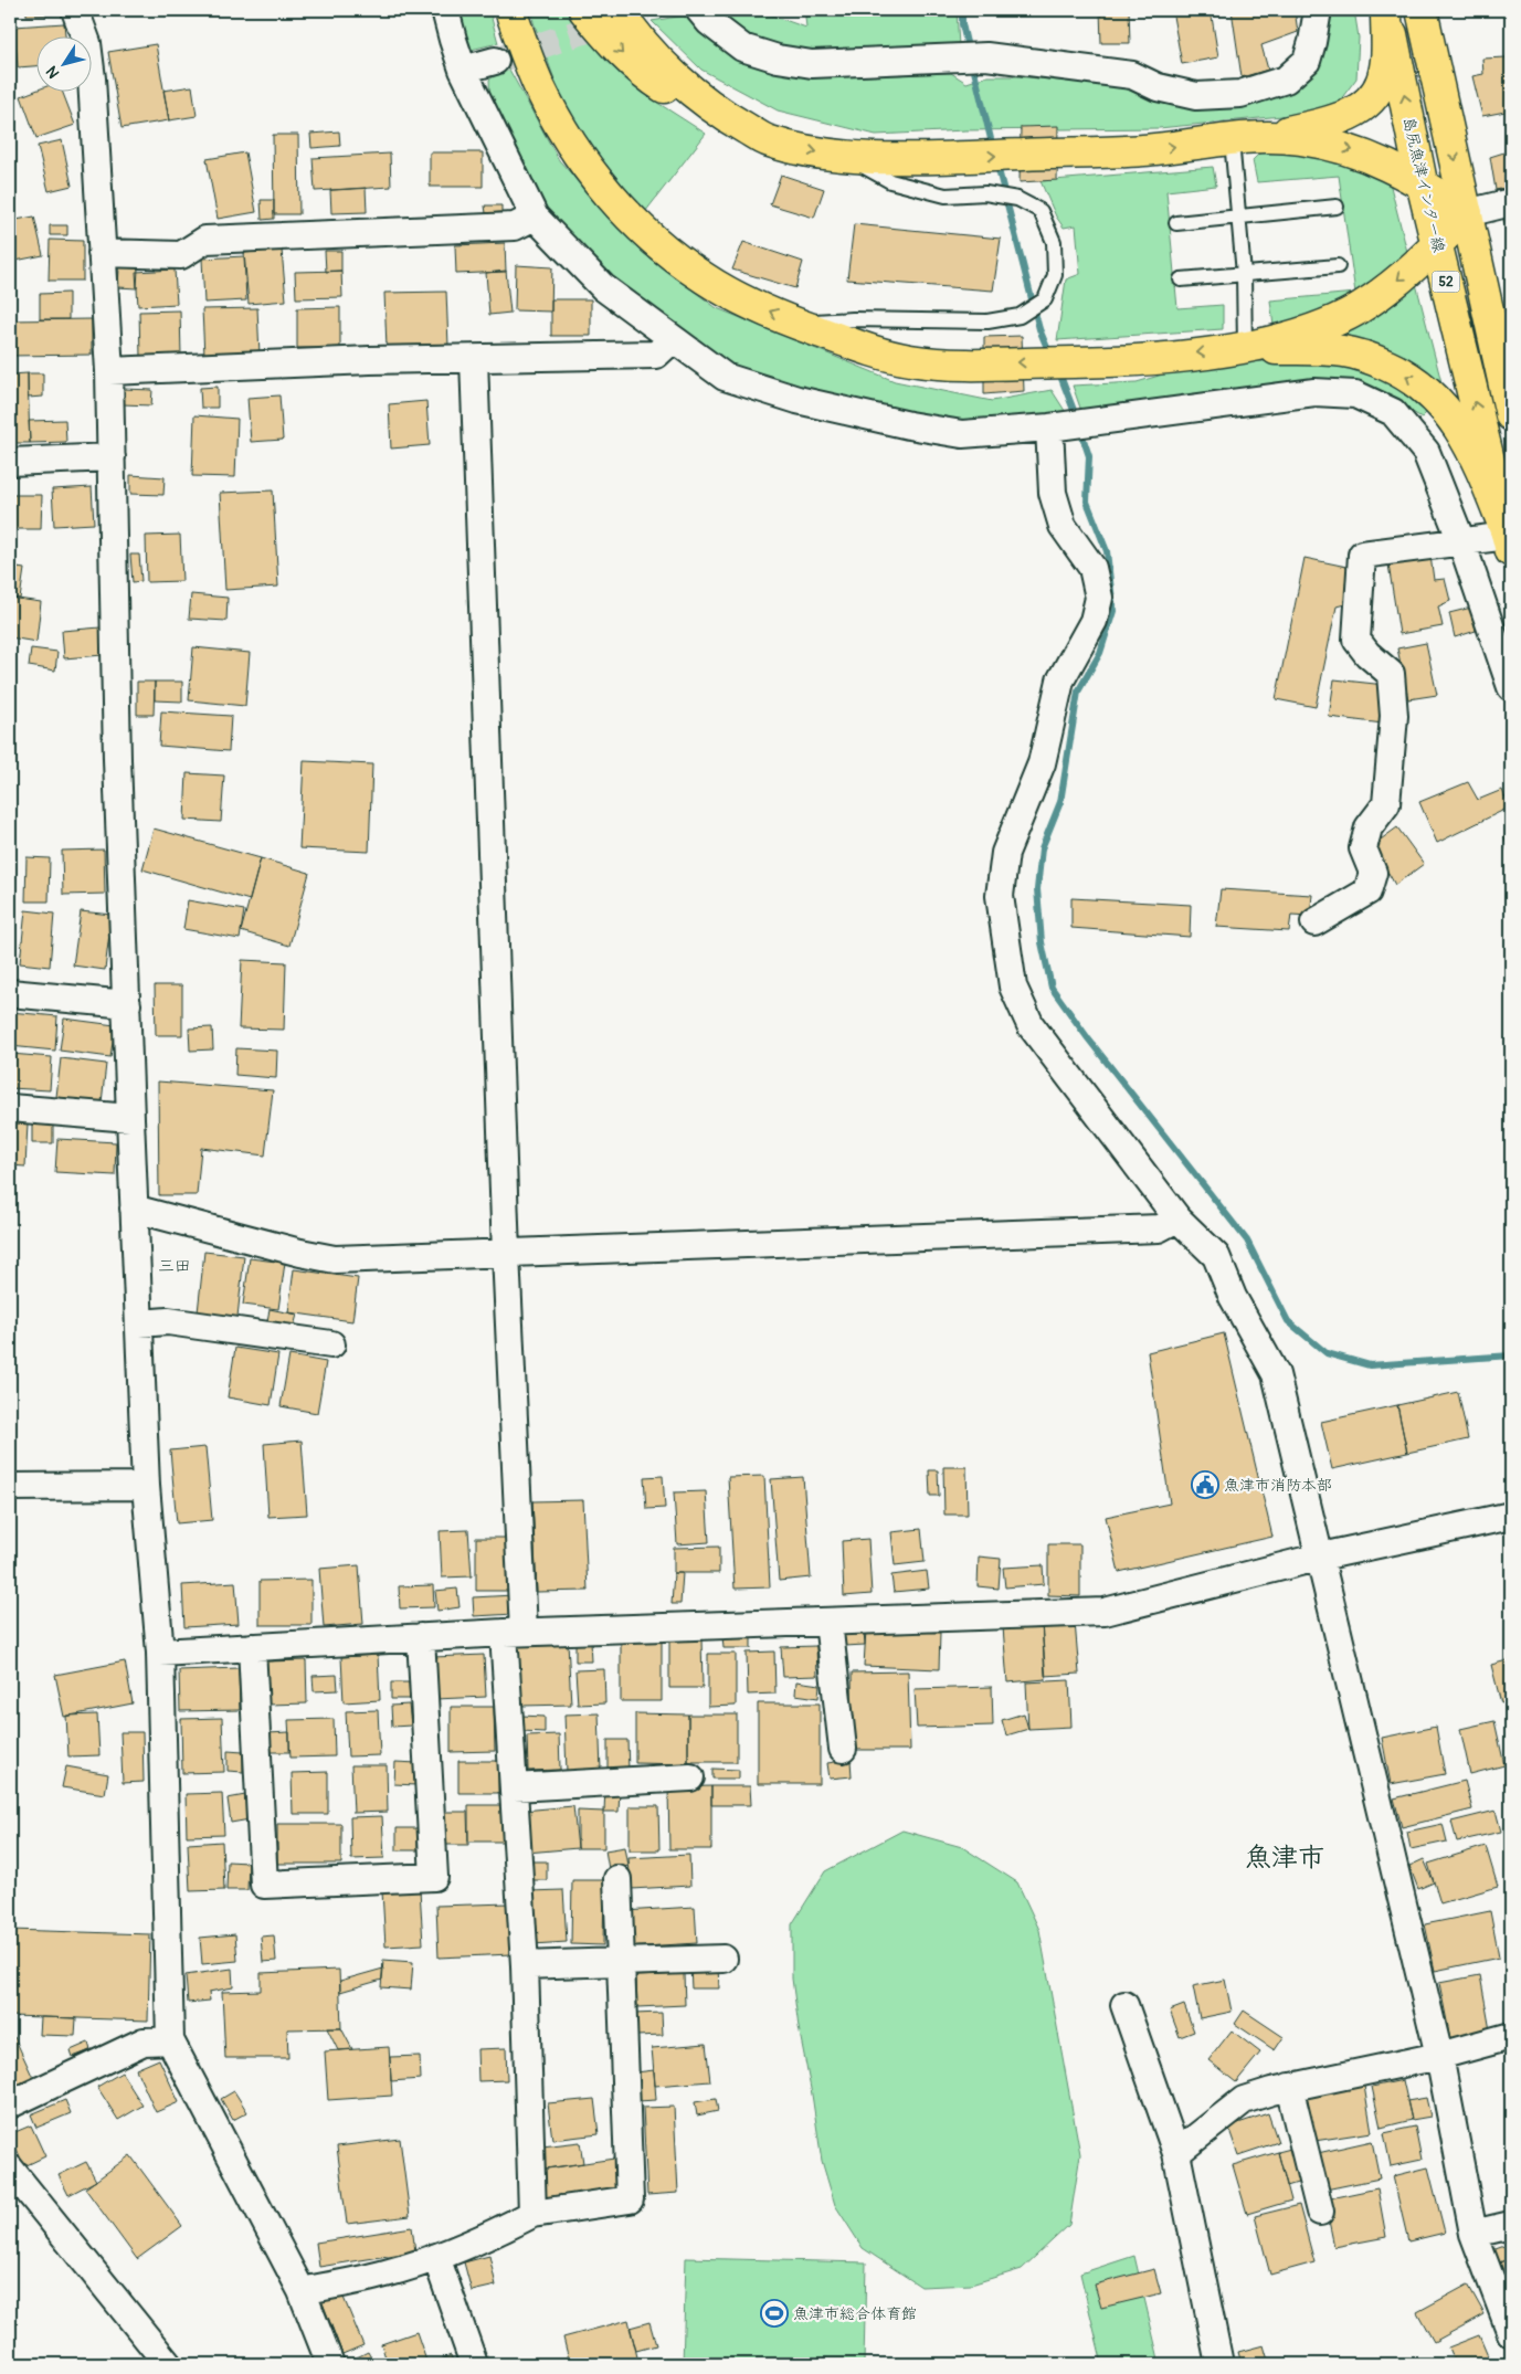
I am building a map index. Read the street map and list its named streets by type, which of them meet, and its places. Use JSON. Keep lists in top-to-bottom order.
{
  "streets": {
    "main road": ["島尻魚津インター線", "52"]
  },
  "districts": ["三田", "魚津市"],
  "places": {
    "public building": ["魚津市消防本部"],
    "sports": ["魚津市総合体育館"]
  },
  "north": "bottom left"
}
